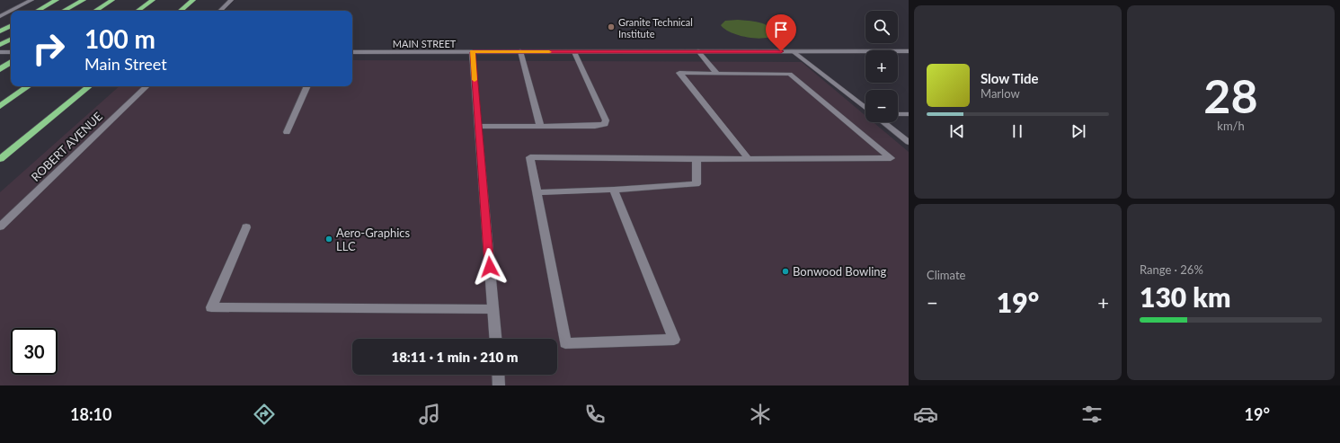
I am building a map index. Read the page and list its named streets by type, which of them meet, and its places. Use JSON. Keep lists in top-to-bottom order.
{
  "streets": {
    "street": ["MAIN STREET", "ROBERT AVENUE"]
  },
  "places": ["Granite Technical Institute", "Aero-Graphics LLC", "Bonwood Bowling"],
  "page": {
    "tile": [
      ["28", "km/h"],
      "Climate",
      ["Range · 26%", "130 km"]
    ],
    "map_buttons": ["+", "−"],
    "turn": ["100 m", "Main Street"],
    "song": ["Slow Tide", "Marlow"],
    "heat": ["−", "19°", "+"],
    "limit": "30",
    "trip": "18:11 · 1 min · 210 m",
    "tabs": ["18:10", "19°"]
  }
}
